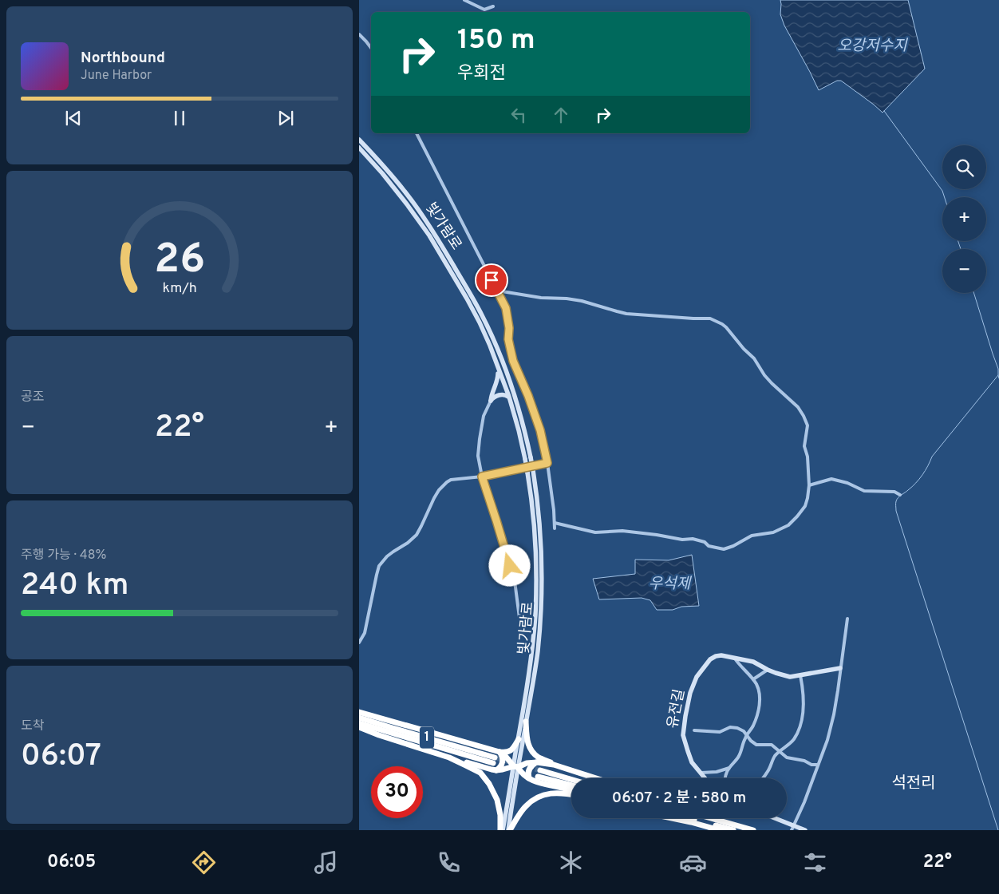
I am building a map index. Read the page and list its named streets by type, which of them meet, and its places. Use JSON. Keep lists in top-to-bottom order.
{
  "streets": {
    "highway": ["1"],
    "main road": ["빛가람로", "유전길"]
  },
  "districts": ["석전리"],
  "water": ["오강저수지", "우석제"],
  "page": {
    "turn": ["150 m", "우회전"],
    "song": ["Northbound", "June Harbor"],
    "map_buttons": ["+", "−"],
    "tile": [
      "공조",
      ["주행 가능 · 48%", "240 km"],
      ["도착", "06:07"]
    ],
    "heat": ["−", "22°", "+"],
    "limit": "30",
    "trip": "06:07 · 2 분 · 580 m",
    "tabs": ["06:05", "22°"],
    "gauge": ["26", "km/h"]
  }
}
